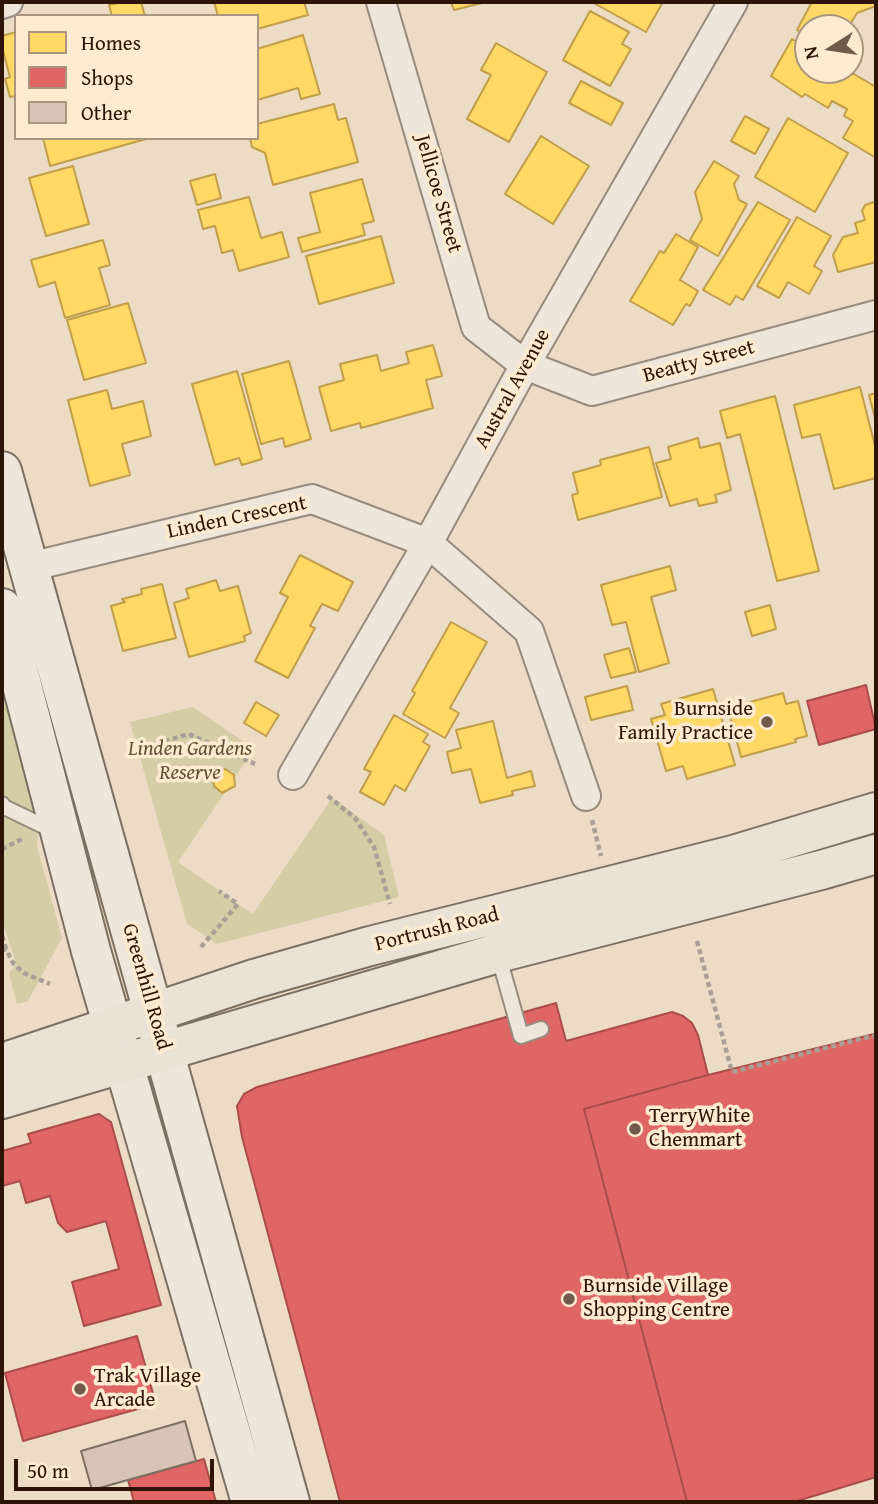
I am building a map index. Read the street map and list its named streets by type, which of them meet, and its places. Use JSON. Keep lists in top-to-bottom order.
{
  "streets": {
    "highway": ["Portrush Road"],
    "main road": ["Greenhill Road"],
    "street": [
      "Jellicoe Street",
      "Beatty Street",
      "Austral Avenue",
      "Linden Crescent"
    ]
  },
  "crossings": [
    ["Jellicoe Street", "Beatty Street"],
    ["Jellicoe Street", "Austral Avenue"],
    ["Beatty Street", "Austral Avenue"],
    ["Austral Avenue", "Linden Crescent"],
    ["Linden Crescent", "Greenhill Road"],
    ["Portrush Road", "Greenhill Road"]
  ],
  "parks": ["Linden Gardens Reserve"],
  "places": [
    "Burnside Family Practice",
    "TerryWhite Chemmart",
    "Burnside Village Shopping Centre",
    "Trak Village Arcade"
  ],
  "legend": ["Homes", "Shops", "Other"],
  "scale_bar": "50 m",
  "north": "left"
}
